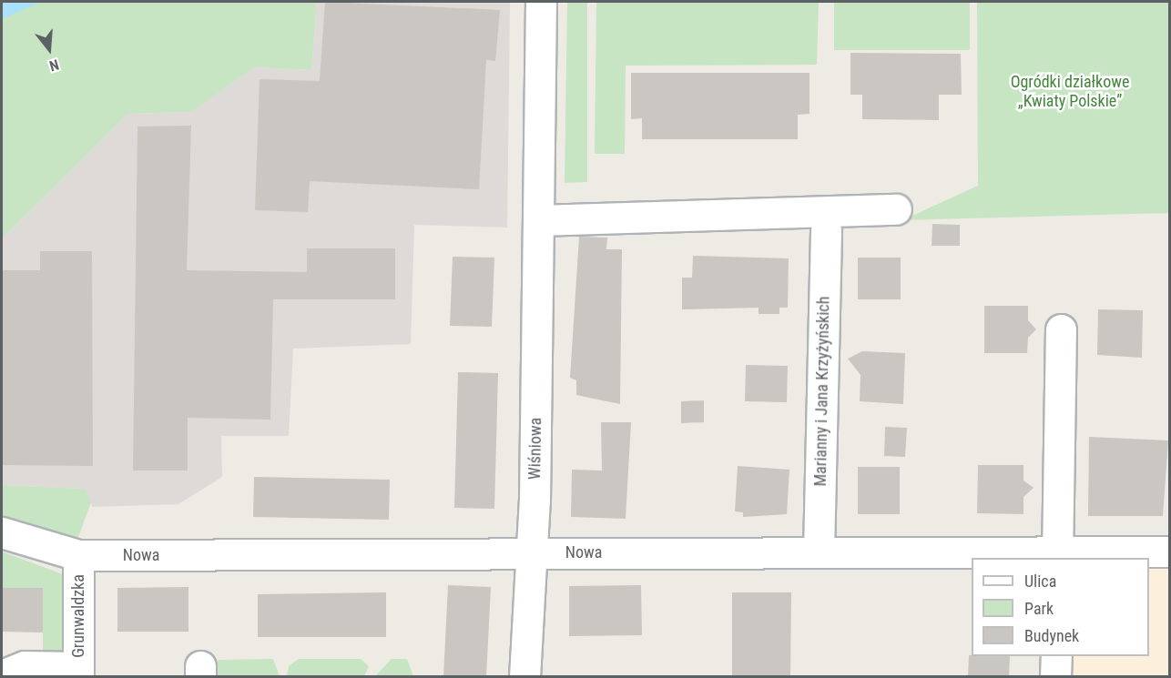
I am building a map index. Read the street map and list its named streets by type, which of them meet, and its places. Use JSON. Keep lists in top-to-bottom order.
{
  "streets": {
    "street": [
      "Marianny i Jana Krzyżyńskich",
      "Wiśniowa",
      "Nowa",
      "Grunwaldzka"
    ]
  },
  "crossings": [
    ["Marianny i Jana Krzyżyńskich", "Nowa"],
    ["Wiśniowa", "Nowa"],
    ["Nowa", "Grunwaldzka"]
  ],
  "parks": ["Ogródki działkowe „Kwiaty Polskie”"],
  "legend": ["Ulica", "Park", "Budynek"],
  "north": "bottom"
}
